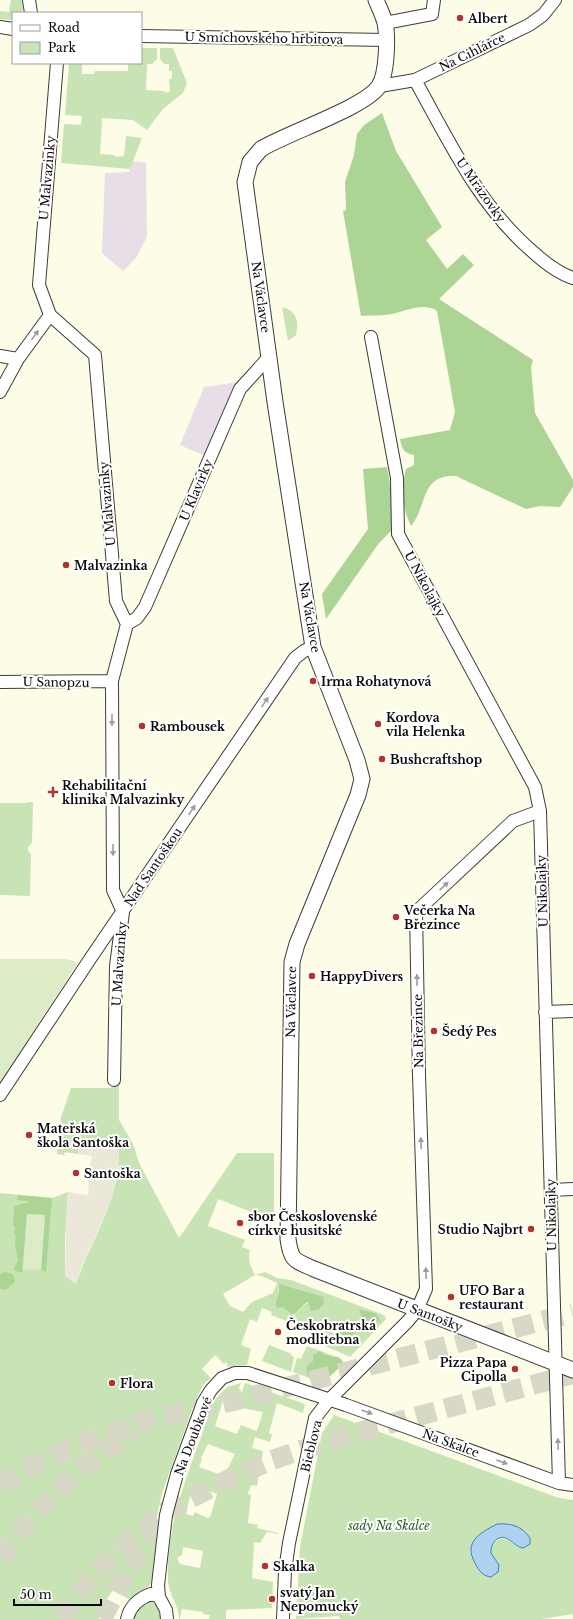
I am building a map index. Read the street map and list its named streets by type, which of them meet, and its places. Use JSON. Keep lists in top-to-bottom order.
{
  "streets": {
    "street": [
      "U Smíchovského hřbitova",
      "Na Cihlářce",
      "U Malvazinky",
      "U Mrázovky",
      "Na Václavce",
      "U Klavírky",
      "U Nikolajky",
      "U Sanopzu",
      "Nad Santoškou",
      "Na Březince",
      "U Santošky",
      "Na Doubkové",
      "Na Skalce",
      "Bieblova"
    ]
  },
  "crossings": [
    ["Na Cihlářce", "U Mrázovky"],
    ["Na Cihlářce", "Na Václavce"],
    ["U Malvazinky", "U Klavírky"],
    ["U Malvazinky", "U Sanopzu"],
    ["U Malvazinky", "Nad Santoškou"],
    ["Na Václavce", "U Klavírky"],
    ["Na Václavce", "Nad Santoškou"],
    ["Na Václavce", "U Santošky"],
    ["U Nikolajky", "Na Březince"],
    ["U Nikolajky", "U Santošky"],
    ["U Nikolajky", "Na Skalce"],
    ["Na Březince", "U Santošky"],
    ["Na Březince", "Bieblova"],
    ["U Santošky", "Bieblova"],
    ["Na Doubkové", "Na Skalce"],
    ["Na Doubkové", "Bieblova"],
    ["Na Skalce", "Bieblova"]
  ],
  "one_way": ["Nad Santoškou", "Na Březince", "Na Skalce"],
  "parks": ["sady Na Skalce"],
  "places": {
    "other": [
      "Albert",
      "Malvazinka",
      "Irma Rohatynová",
      "Kordova vila Helenka",
      "Rambousek",
      "Bushcraftshop",
      "Večerka Na Březince",
      "HappyDivers",
      "Šedý Pes",
      "Mateřská škola Santoška",
      "Santoška",
      "sbor Československé církve husitské",
      "Studio Najbrt",
      "UFO Bar a restaurant",
      "Českobratrská modlitebna",
      "Pizza Papa Cipolla",
      "Flora",
      "Skalka",
      "svatý Jan Nepomucký"
    ],
    "health": ["Rehabilitační klinika Malvazinky"]
  },
  "legend": ["Road", "Park"],
  "scale_bar": "50 m"
}
